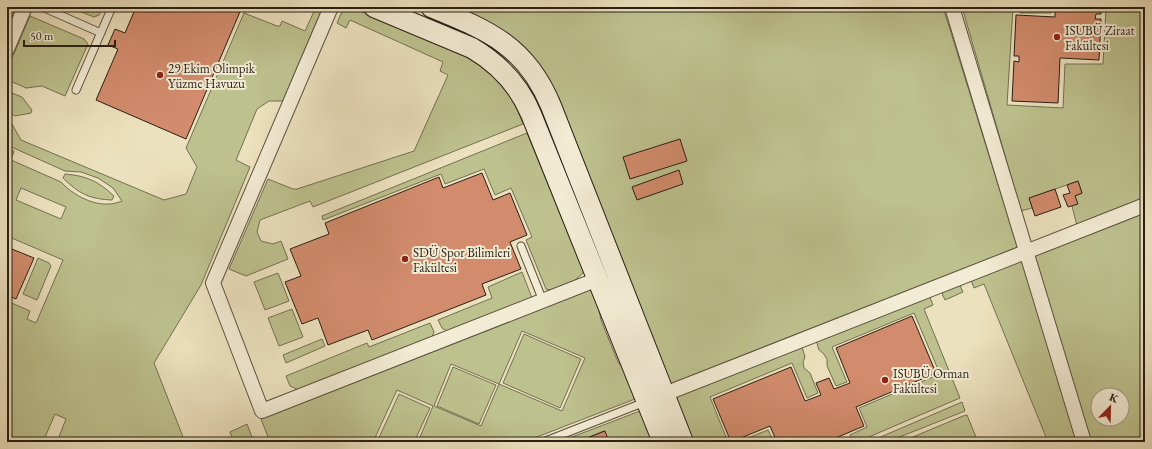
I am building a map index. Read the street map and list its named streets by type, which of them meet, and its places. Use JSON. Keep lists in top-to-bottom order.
{
  "places": [
    "ISUBÜ Ziraat Fakültesi",
    "29 Ekim Olimpik Yüzme Havuzu",
    "SDÜ Spor Bilimleri Fakültesi",
    "ISUBÜ Orman Fakültesi"
  ],
  "scale_bar": "50 m",
  "north": "top right"
}
